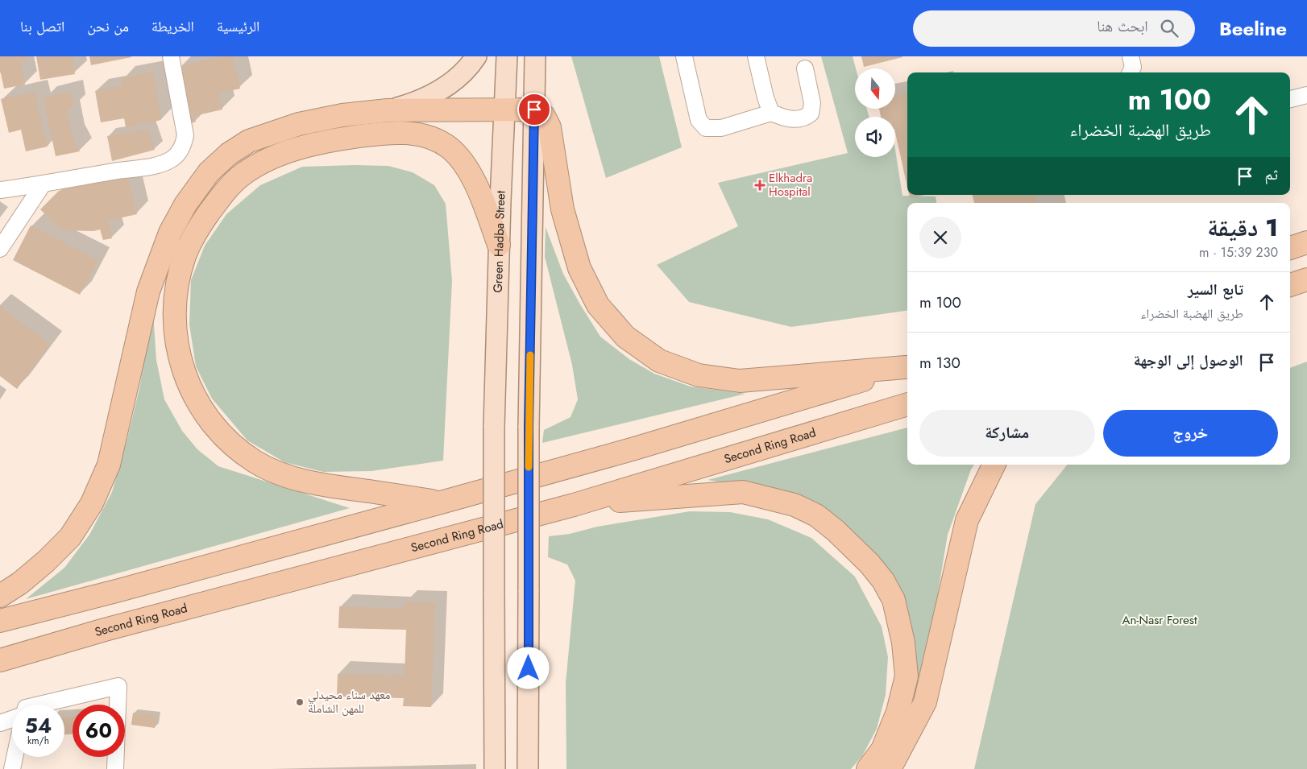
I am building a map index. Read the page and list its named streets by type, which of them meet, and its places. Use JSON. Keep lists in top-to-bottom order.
{
  "streets": {
    "highway": ["Second Ring Road"],
    "main road": ["Green Hadba Street"]
  },
  "parks": ["An-Nasr Forest"],
  "places": {
    "health": ["Elkhadra Hospital"],
    "other": ["معهد سناء محيدلي للمهن الشاملة"]
  },
  "north": "bottom",
  "page": {
    "header": "Beeline",
    "search": "ابحث هنا",
    "nav": [
      "الرئيسية",
      "الخريطة",
      "من نحن",
      "اتصل بنا"
    ],
    "turn": ["100 m", "طريق الهضبة الخضراء"],
    "then": "ثم",
    "heading": ["1 دقيقة", "230 m · 15:39"],
    "list": [
      {
        "name": "تابع السير",
        "note": "طريق الهضبة الخضراء",
        "value": "100 m"
      },
      {
        "name": "الوصول إلى الوجهة",
        "value": "130 m"
      }
    ],
    "buttons": ["خروج", "مشاركة"],
    "speed": "54 km/h",
    "limit": "60"
  }
}
